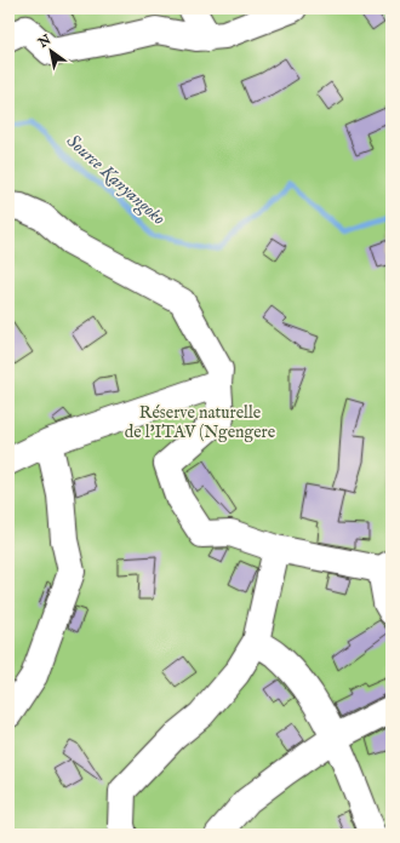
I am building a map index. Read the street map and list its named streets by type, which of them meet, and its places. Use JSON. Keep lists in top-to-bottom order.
{
  "water": ["Source Kanyangoko"],
  "parks": ["Réserve naturelle de l'ITAV (Ngengere"],
  "north": "top left"
}
